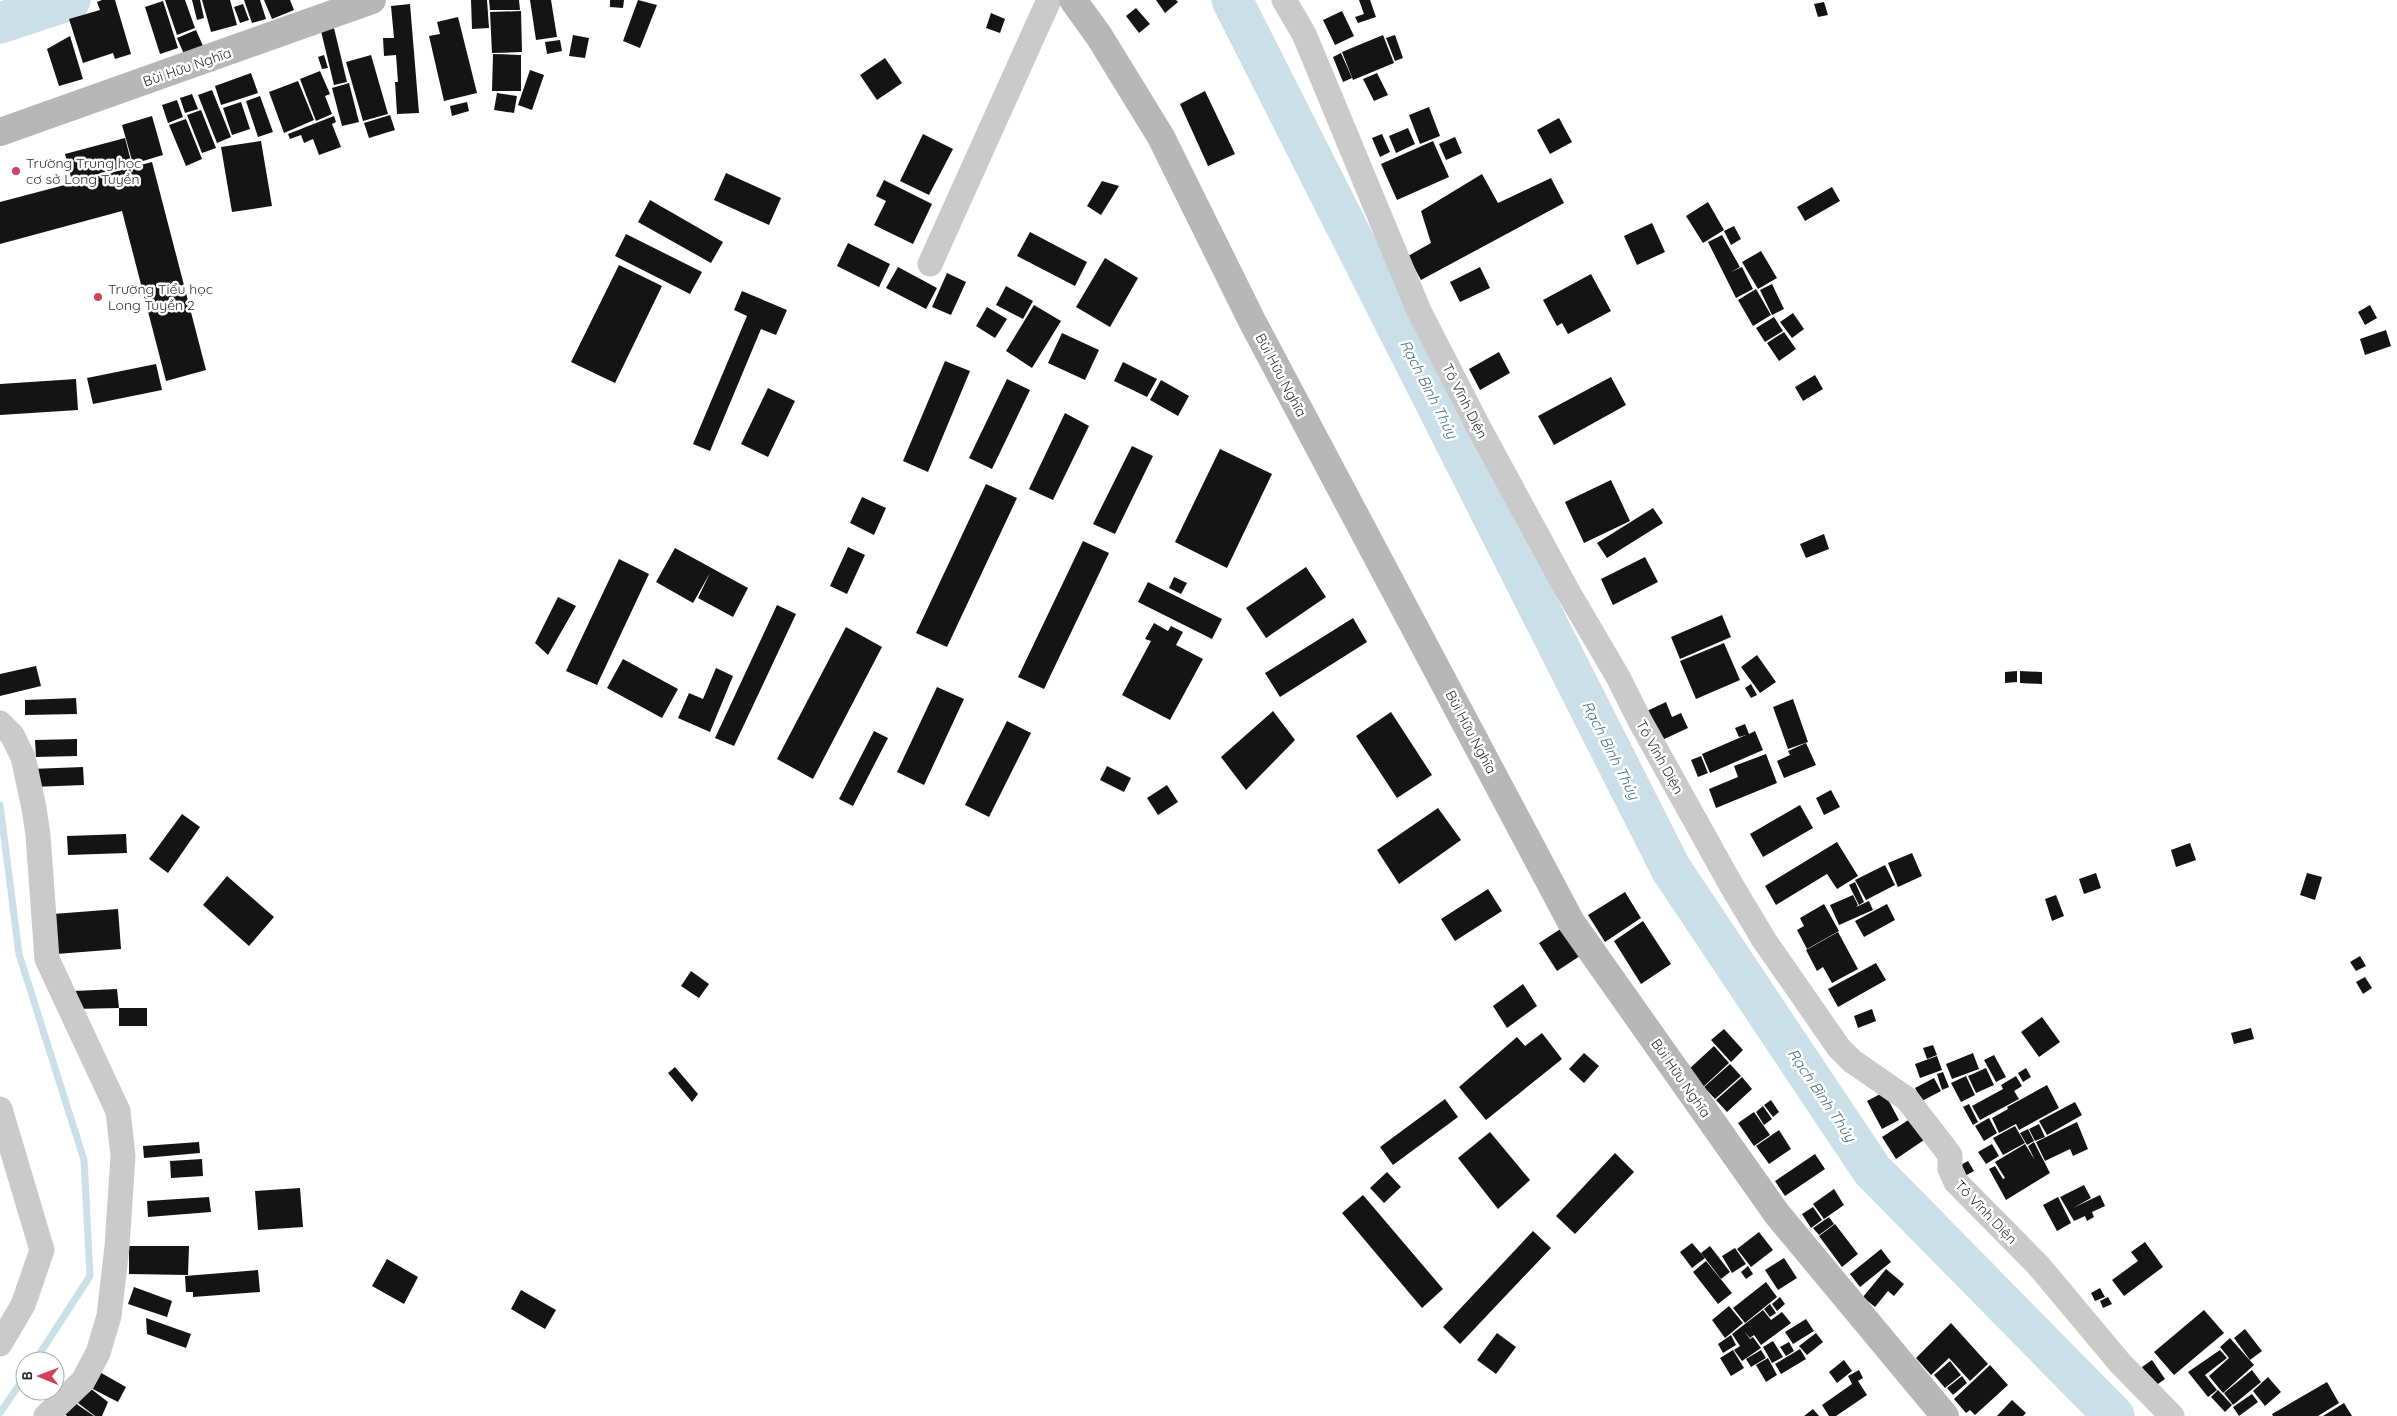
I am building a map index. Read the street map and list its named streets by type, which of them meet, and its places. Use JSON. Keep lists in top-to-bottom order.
{
  "streets": {
    "main road": ["Bùi Hữu Nghĩa"],
    "street": ["Tô Vĩnh Diện"]
  },
  "water": ["Rạch Bình Thủy"],
  "places": ["Trường Trung học cơ sở Long Tuyền", "Trường Tiểu học Long Tuyền 2"],
  "north": "left"
}
